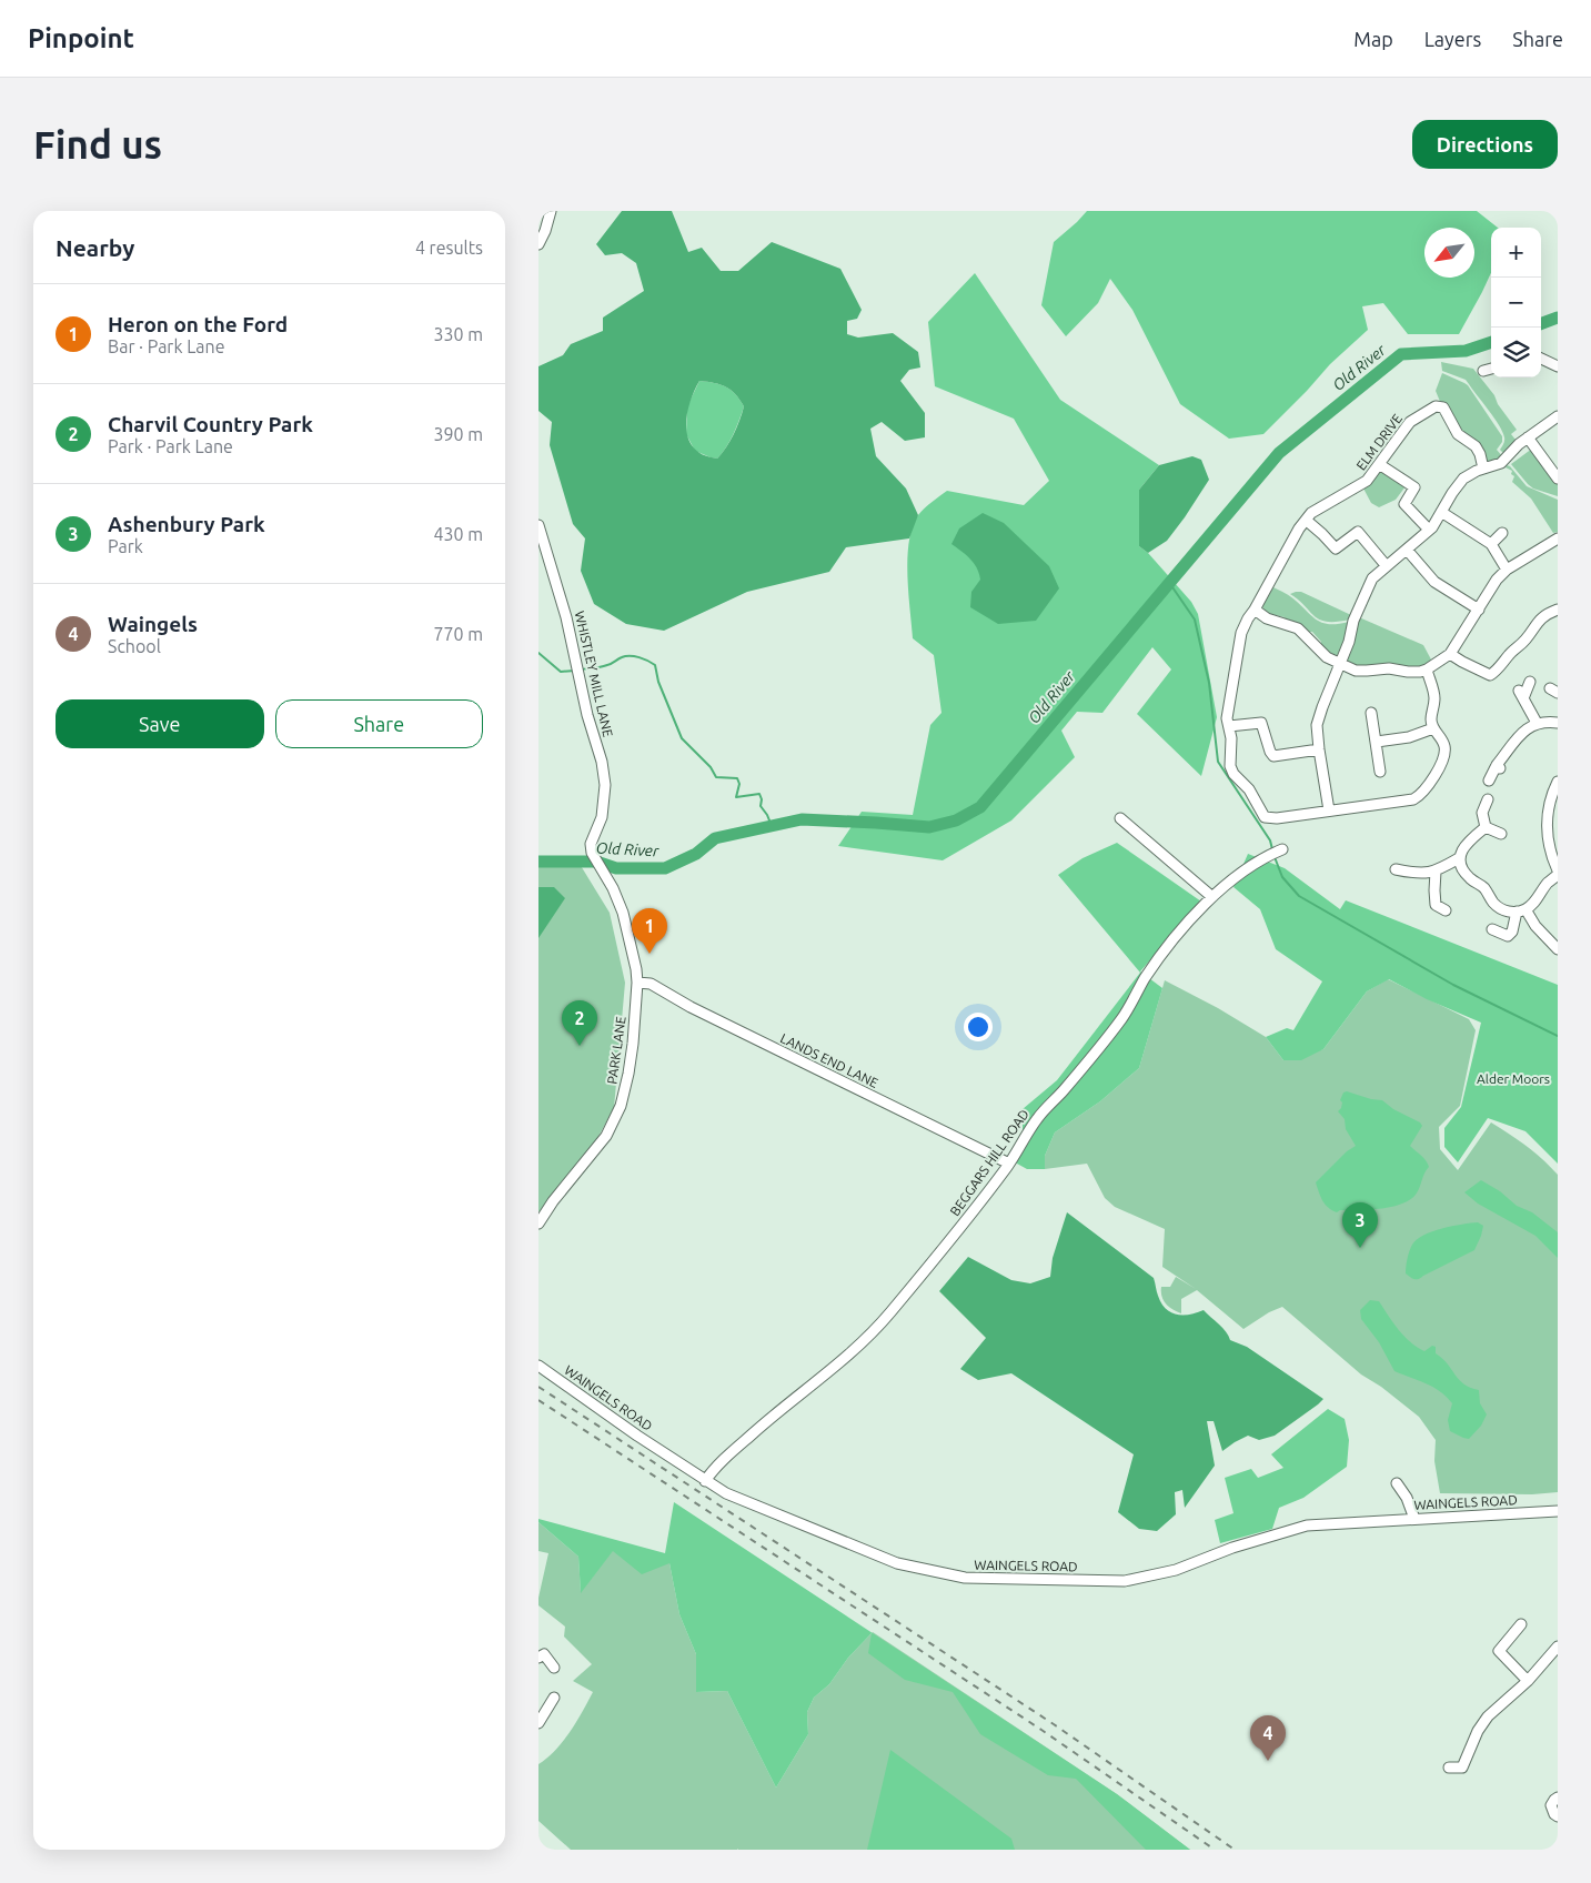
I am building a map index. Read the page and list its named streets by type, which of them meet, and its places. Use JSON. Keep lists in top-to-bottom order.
{
  "streets": {
    "street": [
      "ELM DRIVE",
      "WHISTLEY MILL LANE",
      "PARK LANE",
      "LANDS END LANE",
      "BEGGARS HILL ROAD",
      "WAINGELS ROAD"
    ]
  },
  "crossings": [
    ["WHISTLEY MILL LANE", "PARK LANE"],
    ["PARK LANE", "LANDS END LANE"],
    ["LANDS END LANE", "BEGGARS HILL ROAD"],
    ["BEGGARS HILL ROAD", "WAINGELS ROAD"]
  ],
  "water": ["Old River"],
  "parks": ["Alder Moors"],
  "north": "bottom left",
  "page": {
    "header": "Pinpoint",
    "nav": ["Map", "Layers", "Share"],
    "buttons": [
      "Directions",
      ["Save", "Share"]
    ],
    "title": "Find us",
    "heading": ["Nearby", "4 results"],
    "map_buttons": ["+", "−"],
    "list": [
      {
        "mark": "1",
        "name": "Heron on the Ford",
        "note": "Bar · Park Lane",
        "value": "330 m"
      },
      {
        "mark": "2",
        "name": "Charvil Country Park",
        "note": "Park · Park Lane",
        "value": "390 m"
      },
      {
        "mark": "3",
        "name": "Ashenbury Park",
        "note": "Park",
        "value": "430 m"
      },
      {
        "mark": "4",
        "name": "Waingels",
        "note": "School",
        "value": "770 m"
      }
    ],
    "pins": [
      "1",
      "2",
      "3",
      "4"
    ]
  }
}
